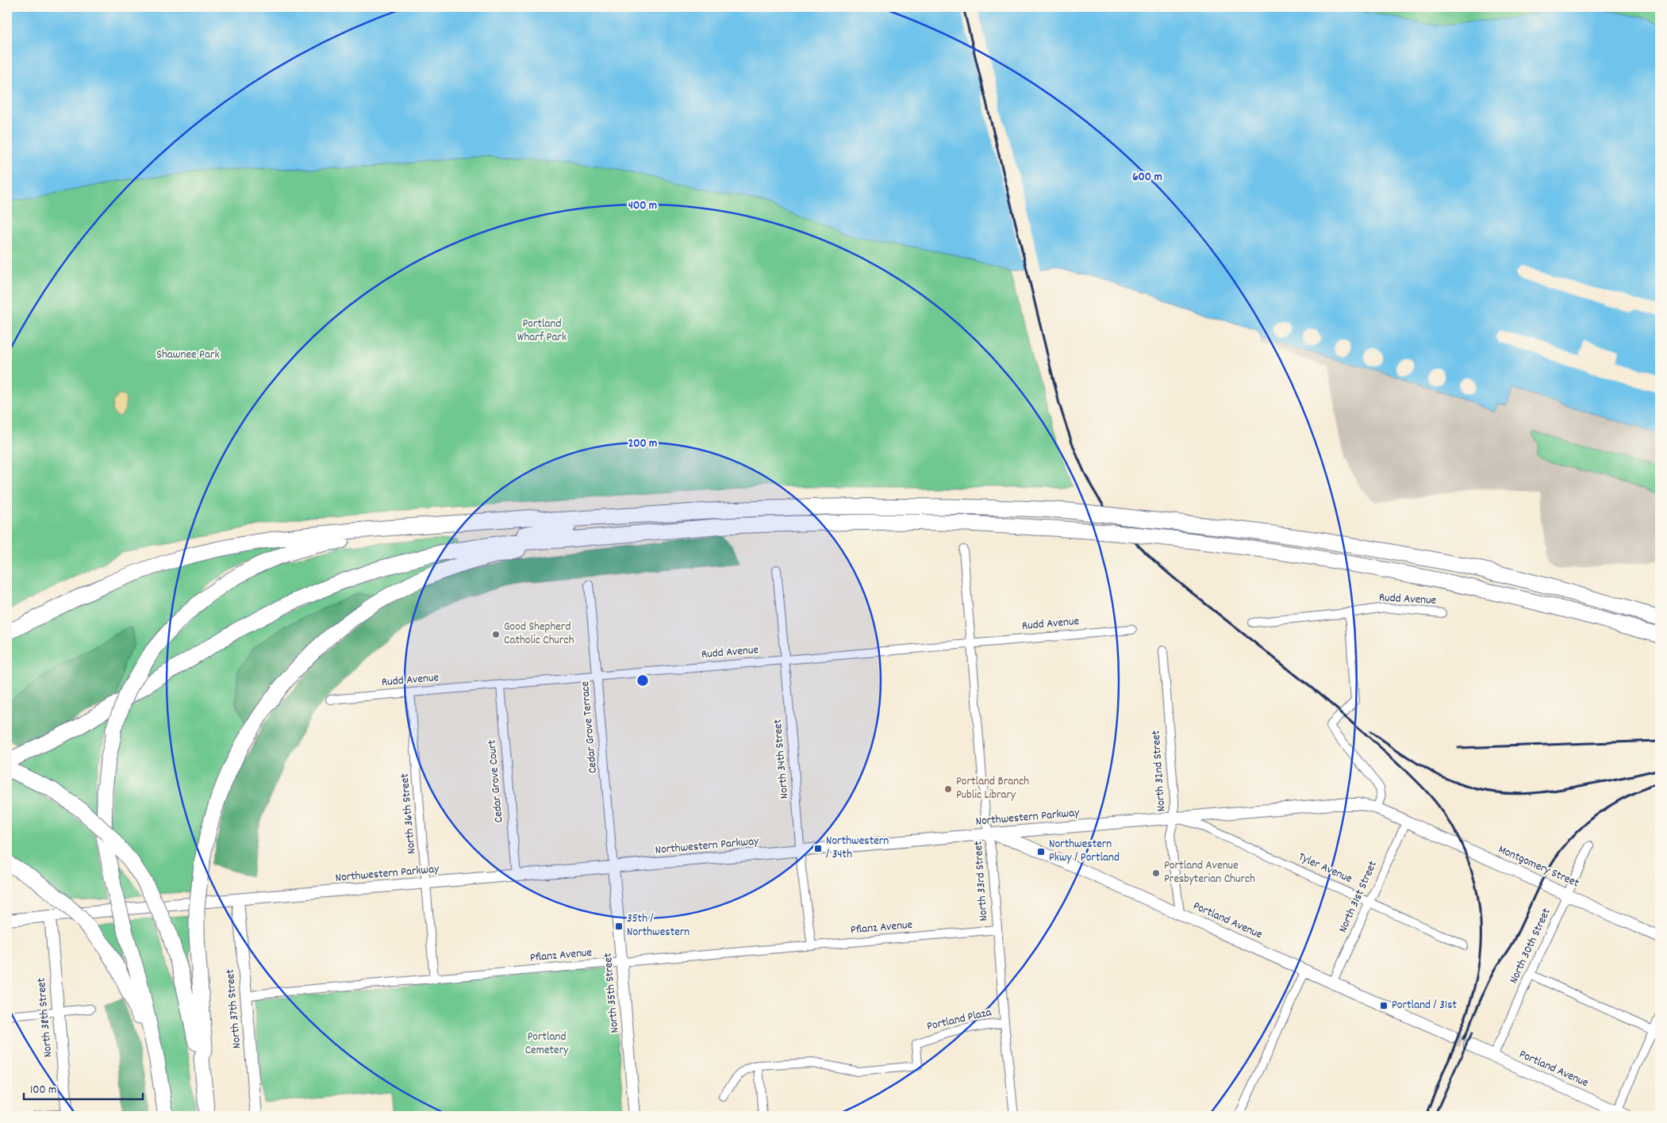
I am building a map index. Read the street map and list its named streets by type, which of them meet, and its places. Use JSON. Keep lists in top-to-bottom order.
{
  "streets": {
    "street": [
      "Rudd Avenue",
      "Cedar Grove Terrace",
      "North 34th Street",
      "North 32nd Street",
      "Cedar Grove Court",
      "North 36th Street",
      "Northwestern Parkway",
      "Montgomery Street",
      "Tyler Avenue",
      "North 33rd Street",
      "North 31st Street",
      "Portland Avenue",
      "Pflanz Avenue",
      "North 30th Street",
      "North 35th Street",
      "North 37th Street",
      "North 38th Street",
      "Portland Plaza"
    ]
  },
  "crossings": [
    ["Rudd Avenue", "Cedar Grove Terrace"],
    ["Rudd Avenue", "North 34th Street"],
    ["Rudd Avenue", "Cedar Grove Court"],
    ["Rudd Avenue", "North 36th Street"],
    ["Rudd Avenue", "North 33rd Street"],
    ["Cedar Grove Terrace", "Northwestern Parkway"],
    ["Cedar Grove Terrace", "North 35th Street"],
    ["North 34th Street", "Northwestern Parkway"],
    ["North 34th Street", "Pflanz Avenue"],
    ["North 32nd Street", "Northwestern Parkway"],
    ["North 32nd Street", "Tyler Avenue"],
    ["North 32nd Street", "Portland Avenue"],
    ["Cedar Grove Court", "Northwestern Parkway"],
    ["North 36th Street", "Northwestern Parkway"],
    ["North 36th Street", "Pflanz Avenue"],
    ["Northwestern Parkway", "Montgomery Street"],
    ["Northwestern Parkway", "Tyler Avenue"],
    ["Northwestern Parkway", "North 33rd Street"],
    ["Northwestern Parkway", "North 31st Street"],
    ["Northwestern Parkway", "Portland Avenue"],
    ["Northwestern Parkway", "North 35th Street"],
    ["Northwestern Parkway", "North 37th Street"],
    ["Northwestern Parkway", "North 38th Street"],
    ["Montgomery Street", "North 31st Street"],
    ["Montgomery Street", "North 30th Street"],
    ["Tyler Avenue", "North 31st Street"],
    ["North 33rd Street", "Portland Avenue"],
    ["North 33rd Street", "Pflanz Avenue"],
    ["North 33rd Street", "Portland Plaza"],
    ["North 31st Street", "Portland Avenue"],
    ["Portland Avenue", "North 30th Street"],
    ["Pflanz Avenue", "North 35th Street"],
    ["Pflanz Avenue", "North 37th Street"]
  ],
  "parks": ["Portland Wharf Park", "Shawnee Park", "Portland Cemetery"],
  "places": {
    "other": ["Good Shepherd Catholic Church", "Portland Branch Public Library", "Portland Avenue Presbyterian Church"],
    "transit": [
      "Northwestern / 34th",
      "Northwestern Pkwy / Portland",
      "35th / Northwestern",
      "Portland / 31st"
    ]
  },
  "scale_bar": "100 m",
  "rings": ["600 m", "400 m", "200 m"]
}
